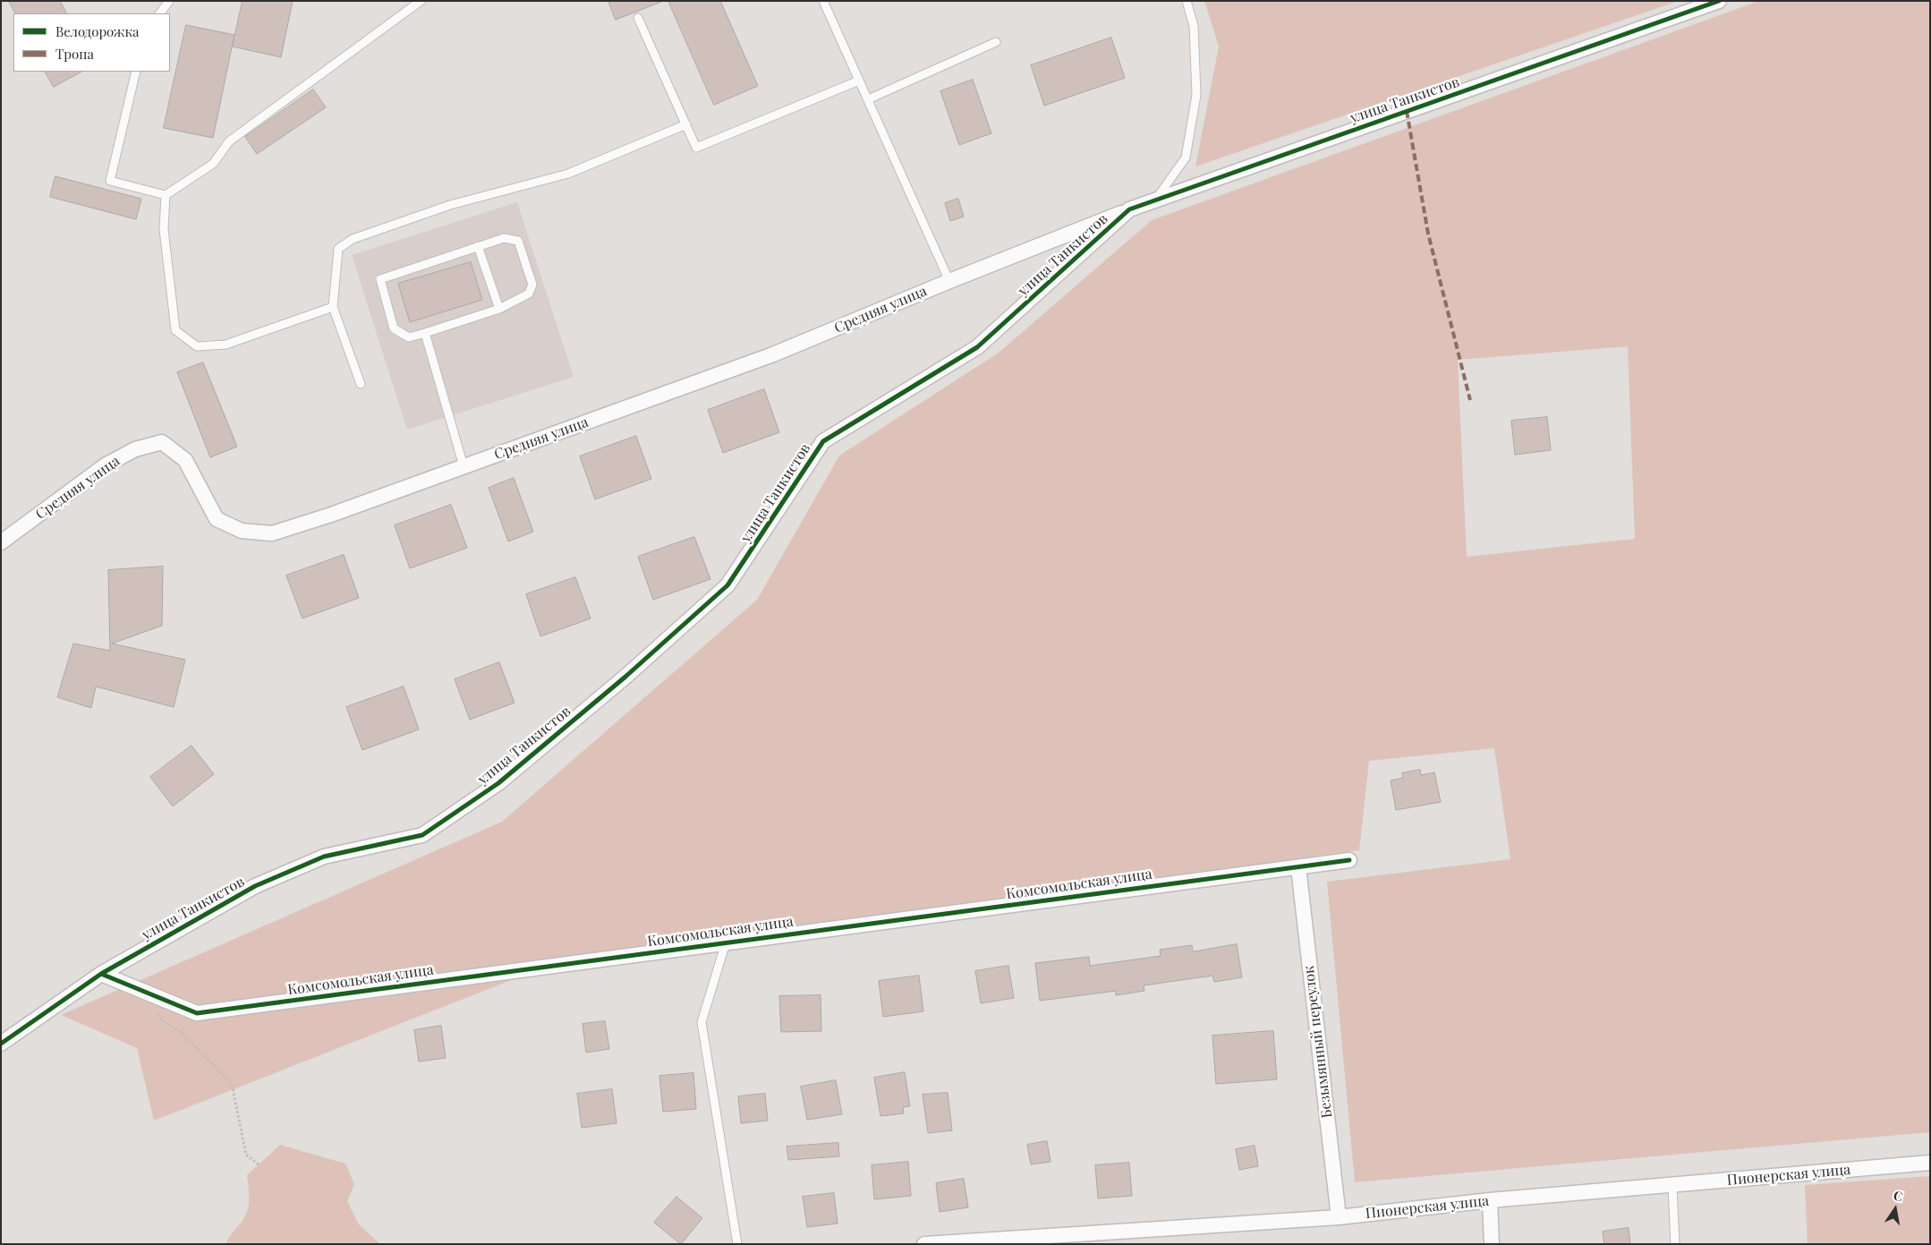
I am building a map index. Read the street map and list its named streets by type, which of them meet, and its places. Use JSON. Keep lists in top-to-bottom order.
{
  "streets": {
    "street": [
      "улица Танкистов",
      "Средняя улица",
      "Комсомольская улица",
      "Безымянный переулок",
      "Пионерская улица"
    ]
  },
  "crossings": [
    ["улица Танкистов", "Средняя улица"],
    ["улица Танкистов", "Комсомольская улица"],
    ["Комсомольская улица", "Безымянный переулок"],
    ["Безымянный переулок", "Пионерская улица"]
  ],
  "legend": ["Велодорожка", "Тропа"],
  "north": "top"
}
